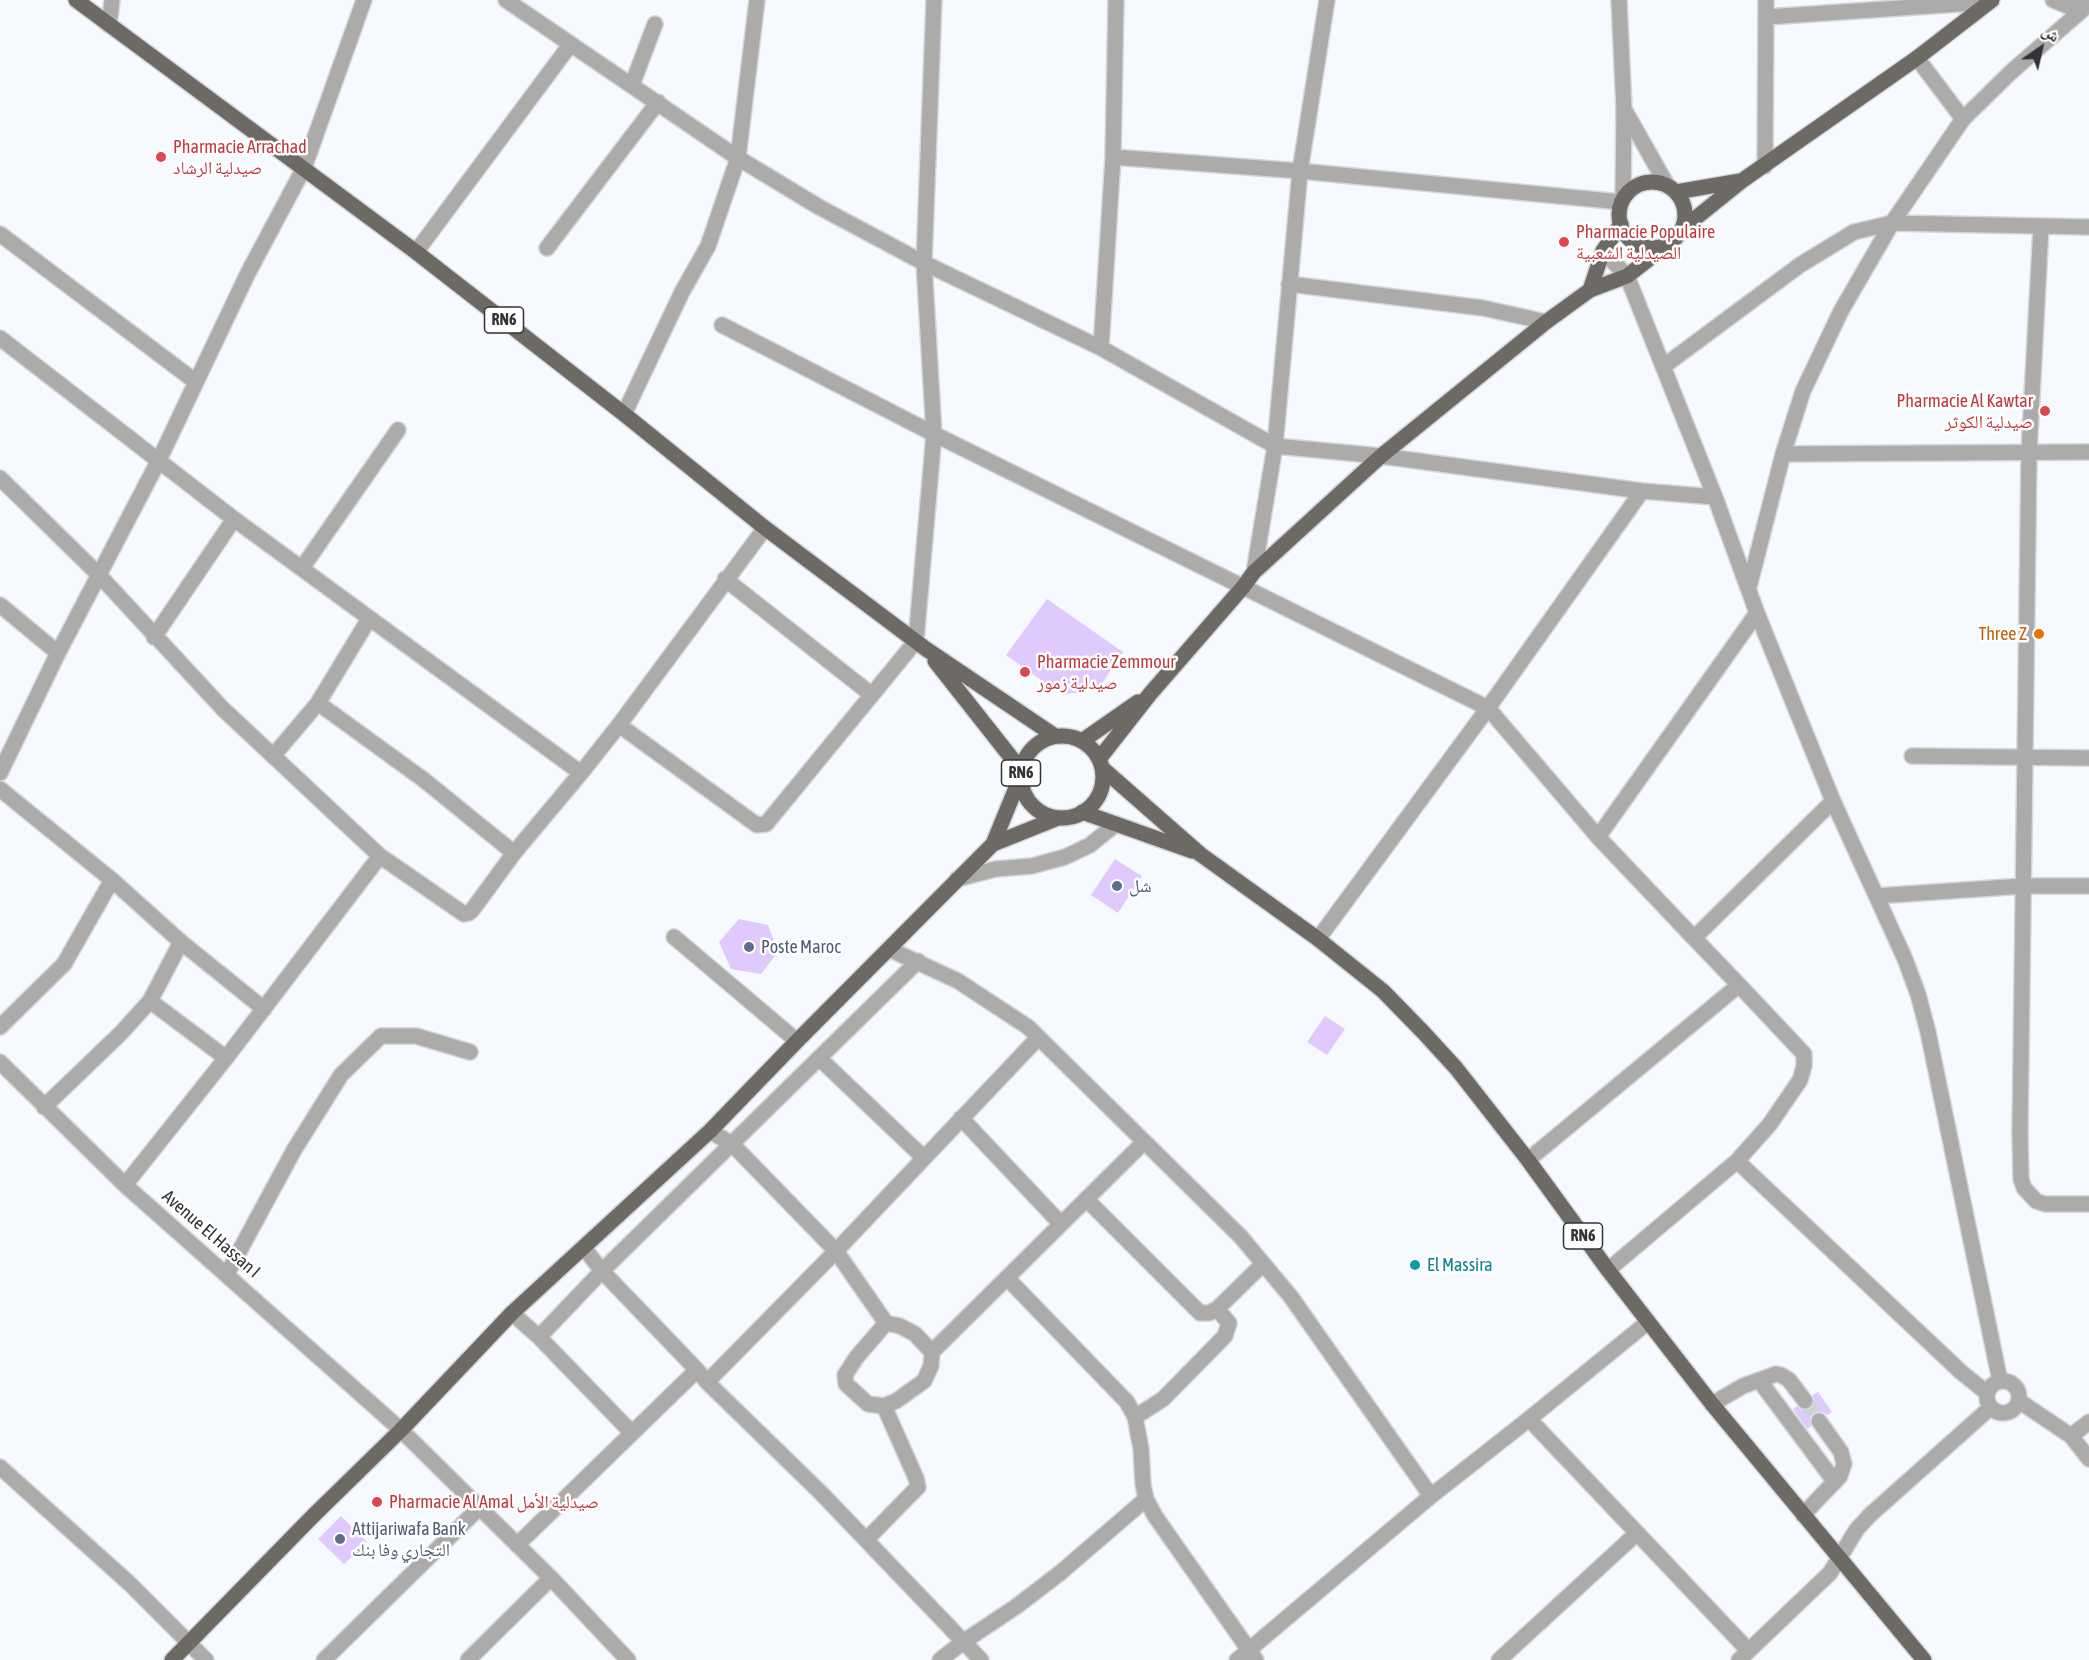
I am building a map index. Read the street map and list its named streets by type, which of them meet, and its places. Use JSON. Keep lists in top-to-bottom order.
{
  "streets": {
    "main road": ["RN6"],
    "street": ["Avenue El Hassan I"]
  },
  "places": [
    "Pharmacie Arrachad صيدلية الرشاد",
    "Pharmacie Populaire الصيدلية الشعبية",
    "Pharmacie Al Kawtar صيدلية الكوثر",
    "Three Z",
    "Pharmacie Zemmour صيدلية زمور",
    "شل",
    "Poste Maroc",
    "El Massira",
    "Pharmacie Al Amal صيدلية الأمل",
    "Attijariwafa Bank التجاري وفا بنك"
  ],
  "north": "top right"
}
